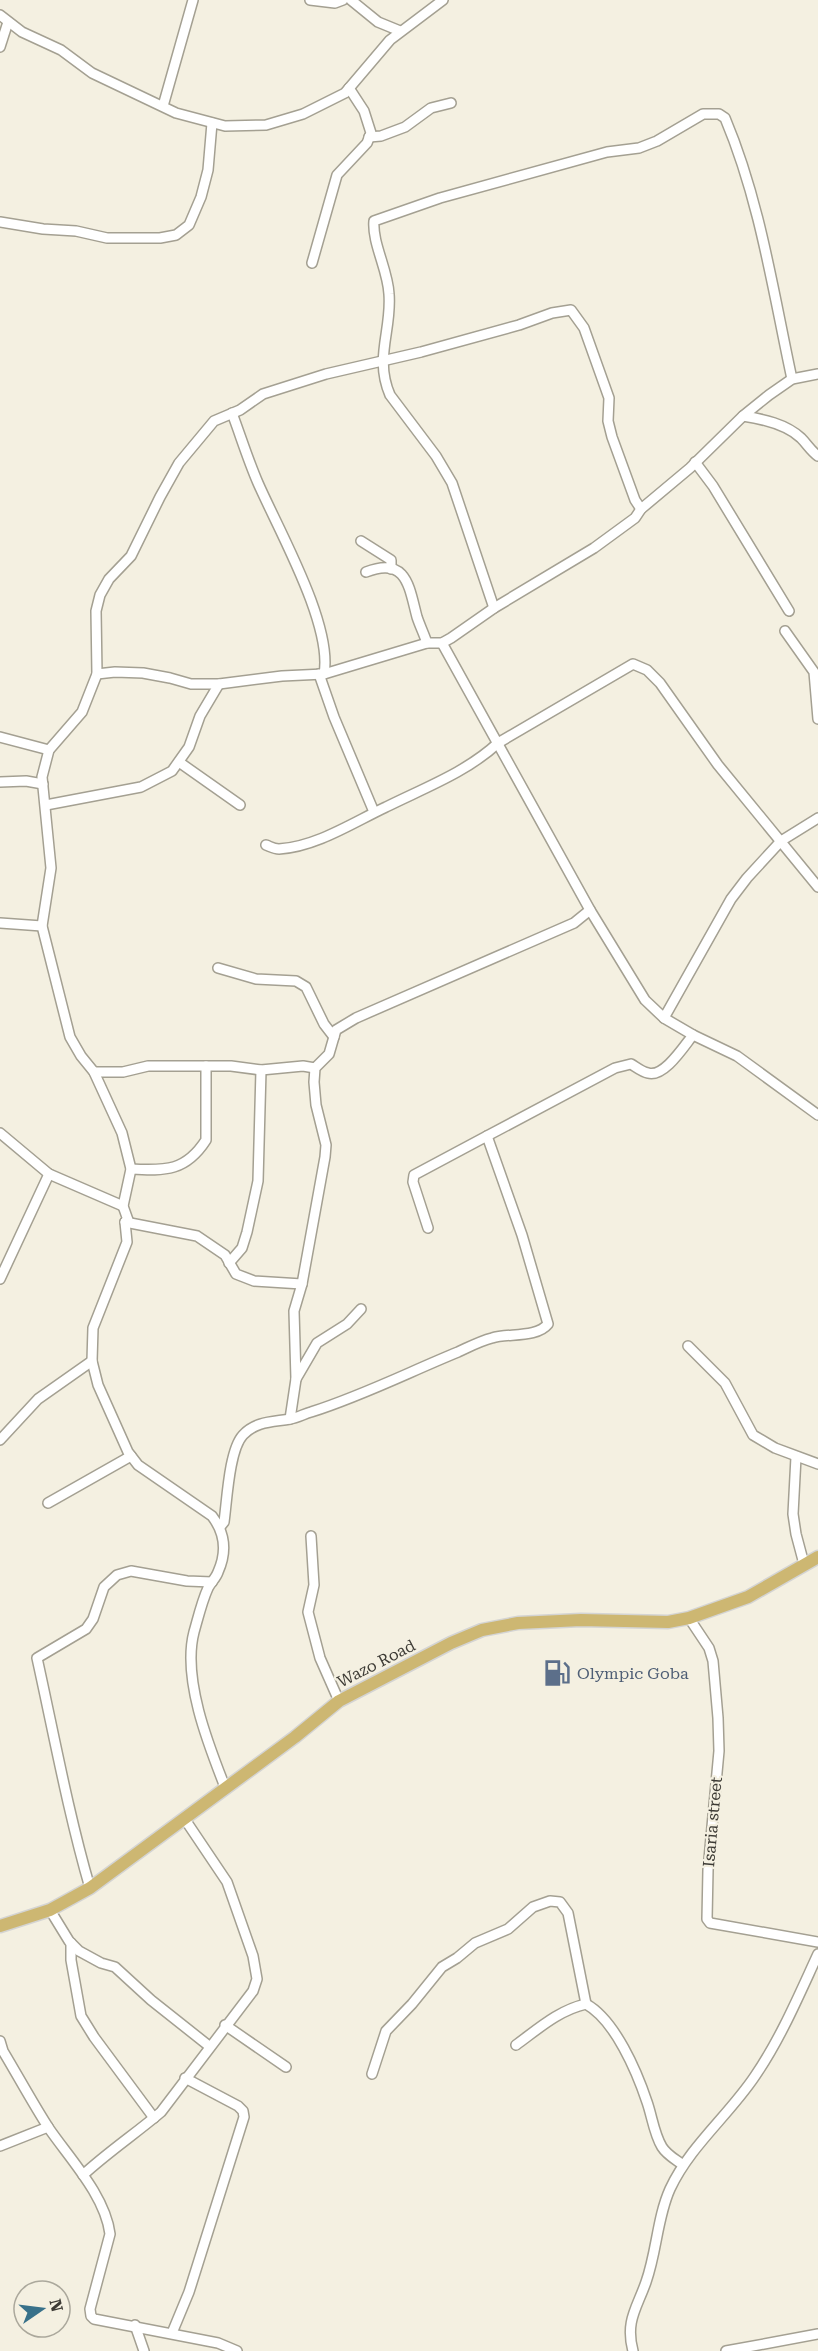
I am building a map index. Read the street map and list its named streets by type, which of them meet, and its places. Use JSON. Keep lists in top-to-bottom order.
{
  "streets": {
    "main road": ["Wazo Road"],
    "street": ["Isaria street"]
  },
  "crossings": [
    ["Wazo Road", "Isaria street"]
  ],
  "places": {
    "fuel station": ["Olympic Goba"]
  },
  "north": "right"
}
